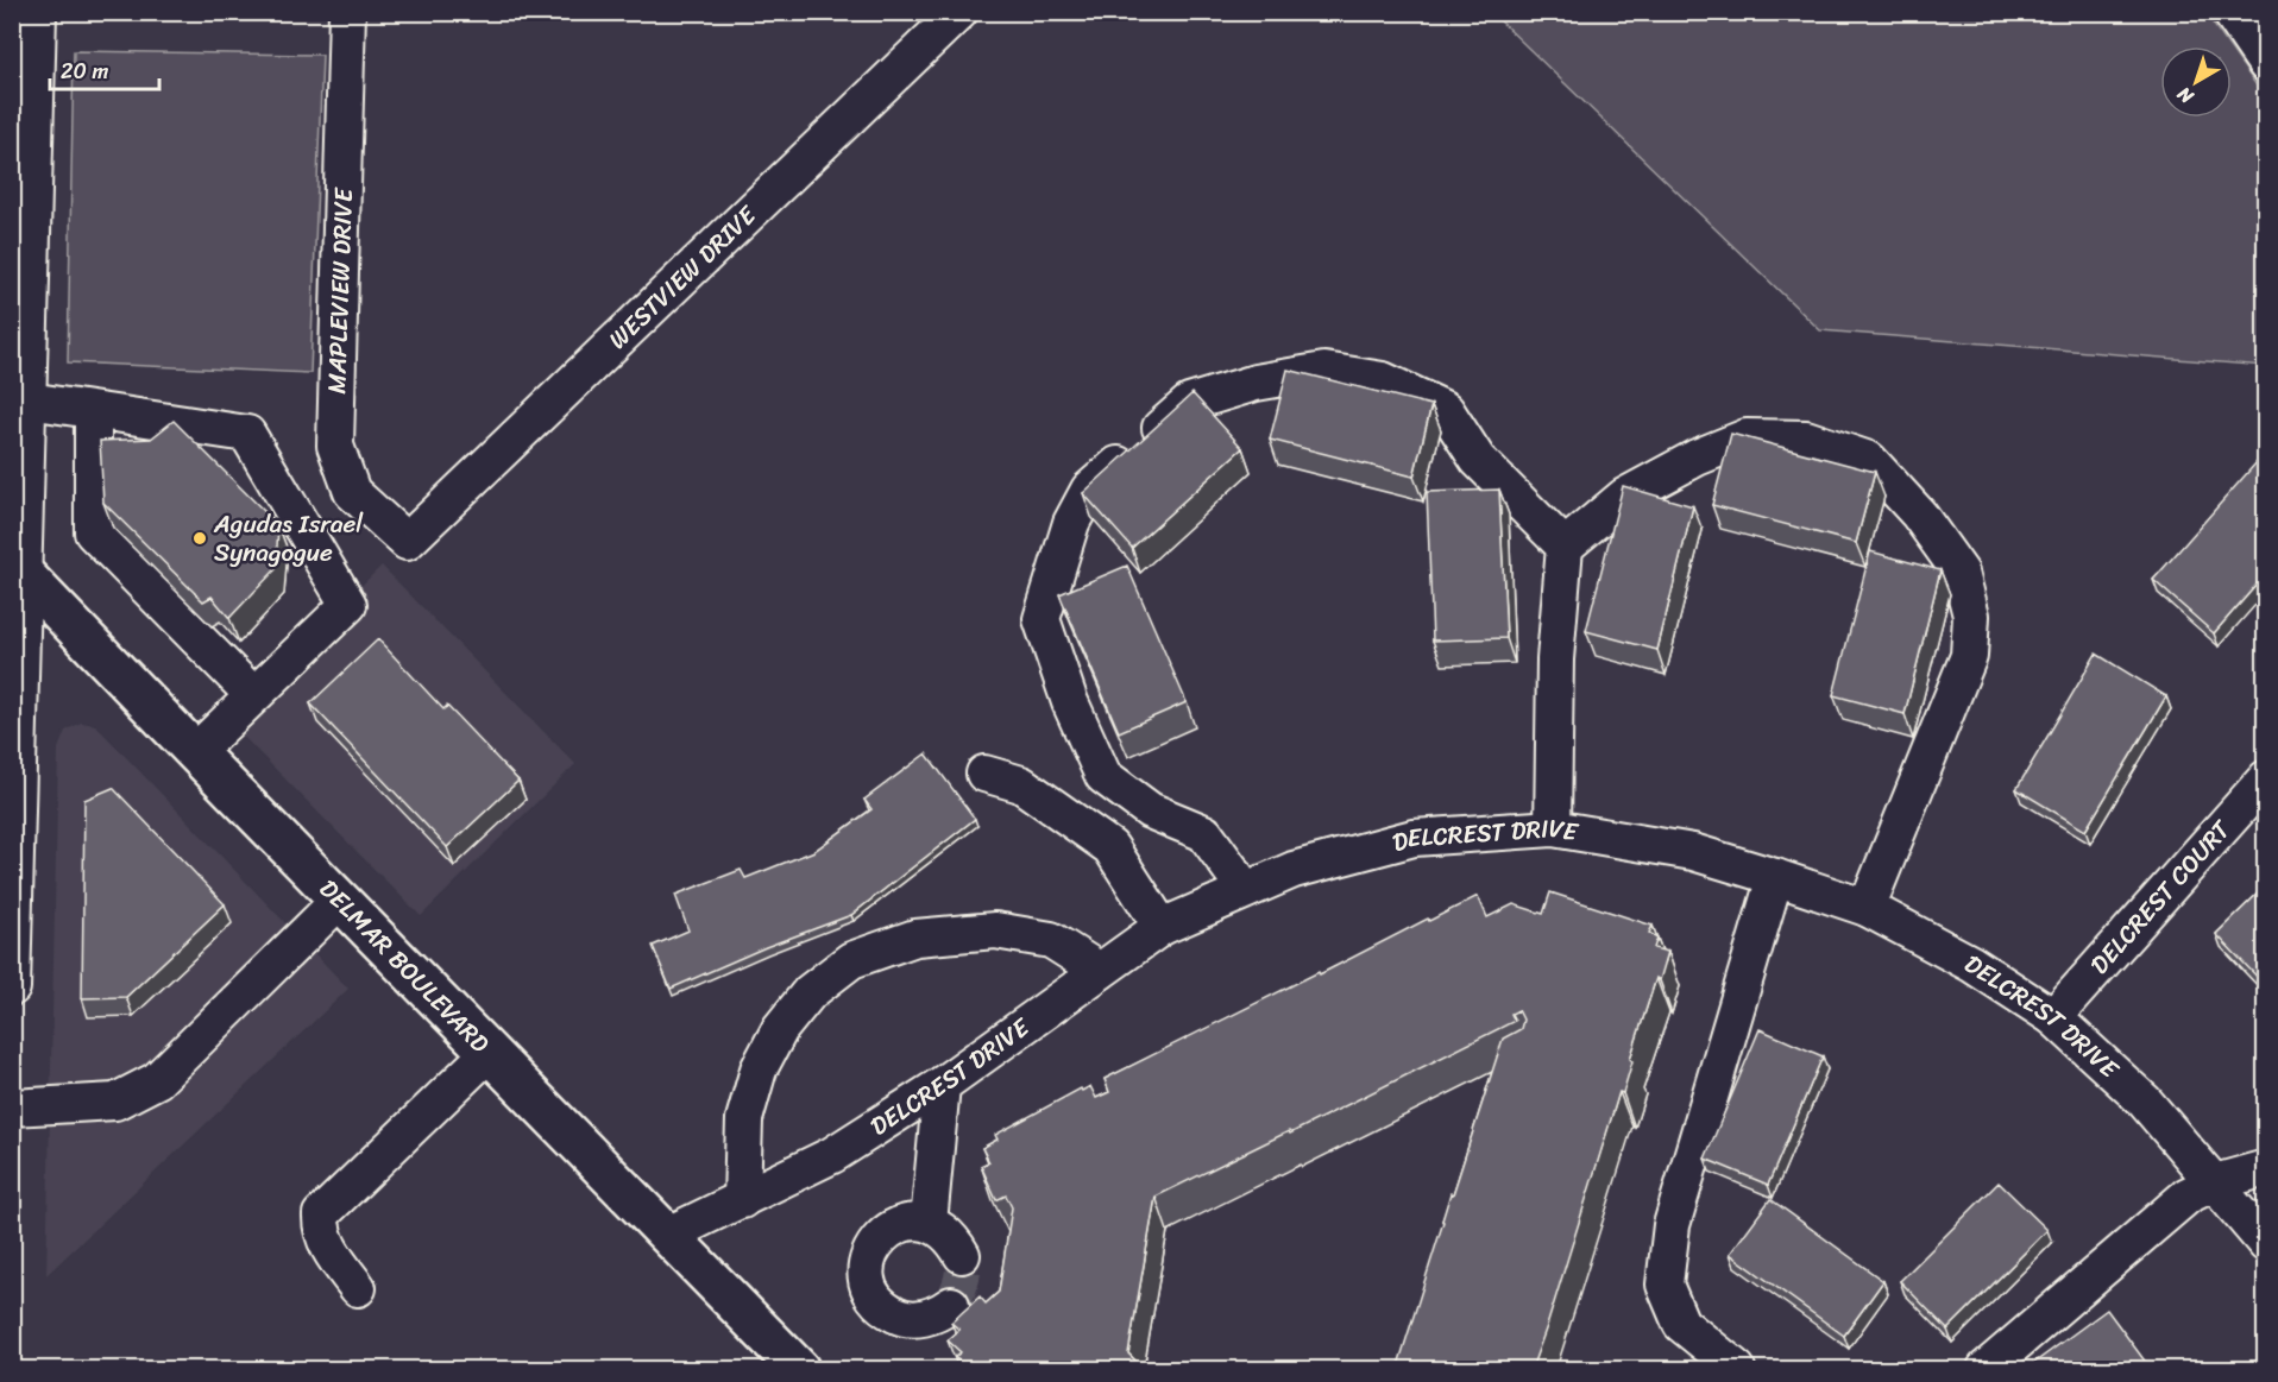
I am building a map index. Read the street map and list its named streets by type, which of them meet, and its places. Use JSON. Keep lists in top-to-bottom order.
{
  "streets": {
    "main road": ["DELMAR BOULEVARD"],
    "street": [
      "WESTVIEW DRIVE",
      "MAPLEVIEW DRIVE",
      "DELCREST DRIVE",
      "DELCREST COURT"
    ]
  },
  "crossings": [
    ["WESTVIEW DRIVE", "MAPLEVIEW DRIVE"],
    ["DELCREST DRIVE", "DELCREST COURT"],
    ["DELCREST DRIVE", "DELMAR BOULEVARD"]
  ],
  "places": ["Agudas Israel Synagogue"],
  "scale_bar": "20 m",
  "north": "bottom left"
}
